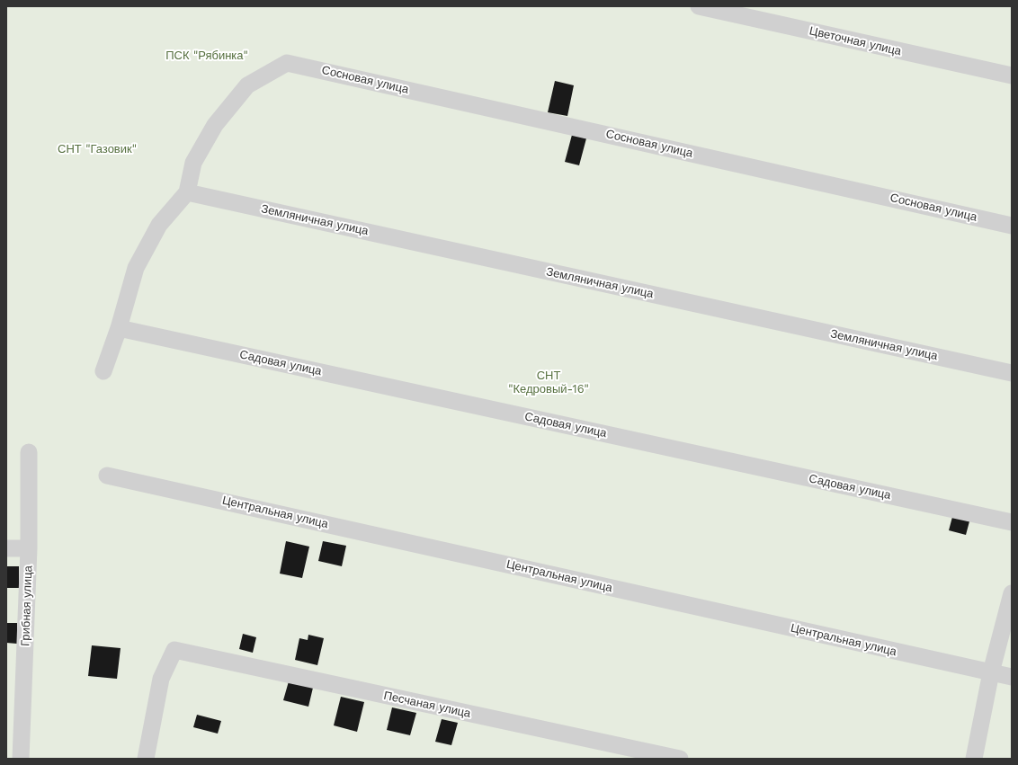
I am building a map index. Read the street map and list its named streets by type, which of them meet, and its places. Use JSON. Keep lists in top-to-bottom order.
{
  "streets": {
    "street": [
      "Цветочная улица",
      "Сосновая улица",
      "Земляничная улица",
      "Садовая улица",
      "Центральная улица",
      "Грибная улица",
      "Песчаная улица"
    ]
  },
  "crossings": [
    ["Сосновая улица", "Земляничная улица"]
  ],
  "parks": ["ПСК \"Рябинка\"", "СНТ \"Газовик\"", "СНТ \"Кедровый-16\""]
}
